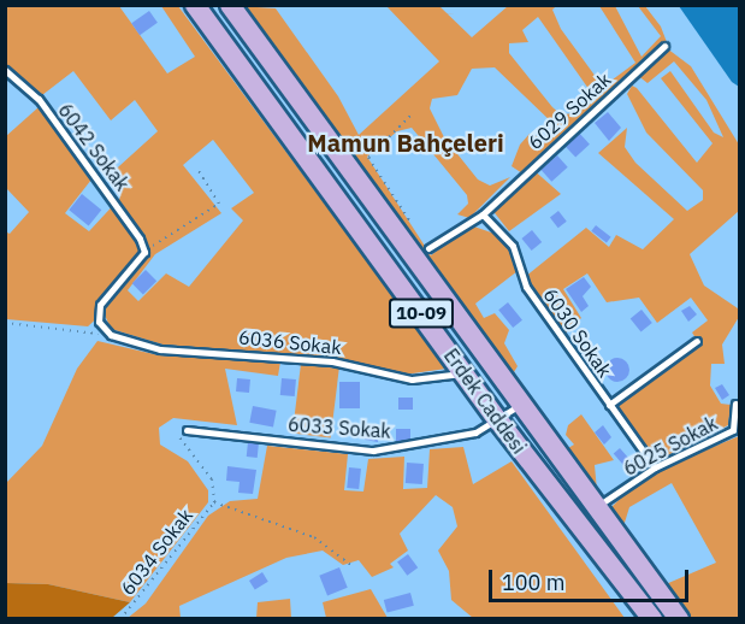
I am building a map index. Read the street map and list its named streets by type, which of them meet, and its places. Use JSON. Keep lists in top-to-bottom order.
{
  "streets": {
    "main road": ["10-09", "Erdek Caddesi"],
    "lane": [
      "6029 Sokak",
      "6042 Sokak",
      "6030 Sokak",
      "6036 Sokak",
      "6033 Sokak",
      "6025 Sokak"
    ],
    "path": ["6034 Sokak"]
  },
  "crossings": [
    ["6029 Sokak", "6030 Sokak"],
    ["6030 Sokak", "6025 Sokak"],
    ["6036 Sokak", "Erdek Caddesi"],
    ["Erdek Caddesi", "6033 Sokak"],
    ["Erdek Caddesi", "6025 Sokak"],
    ["6033 Sokak", "6034 Sokak"]
  ],
  "districts": ["Mamun Bahçeleri"],
  "scale_bar": "100 m"
}
